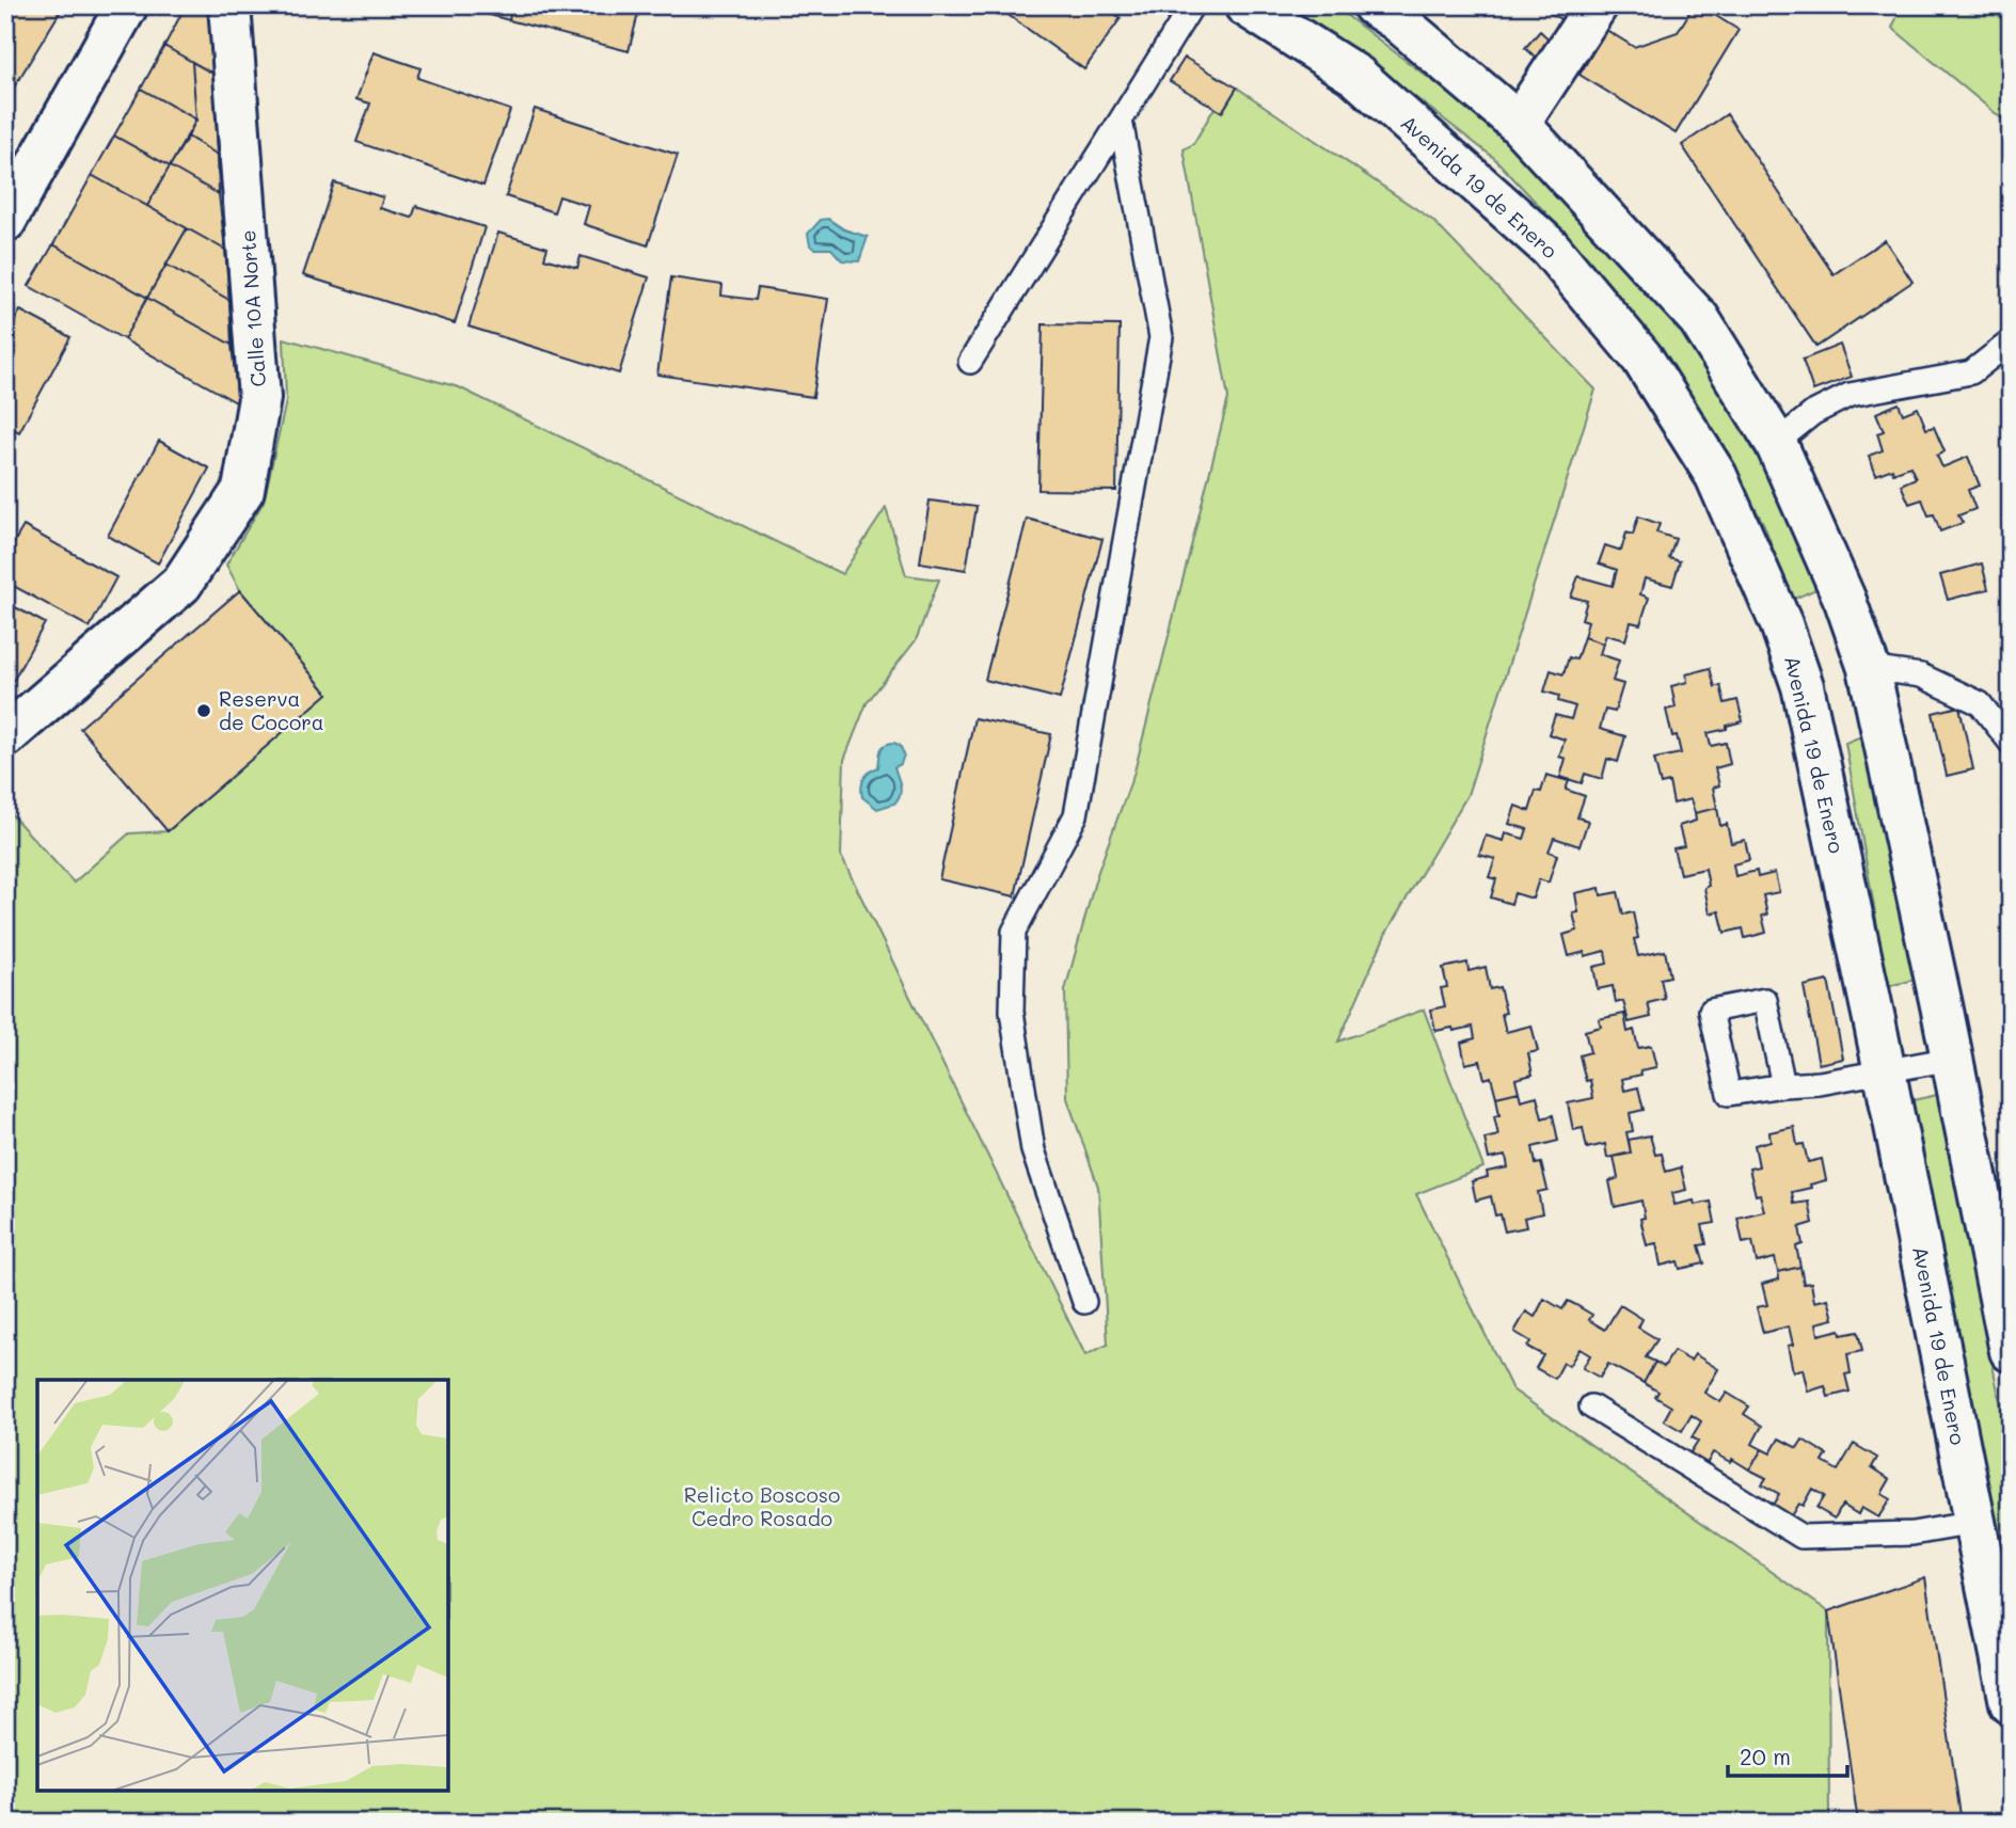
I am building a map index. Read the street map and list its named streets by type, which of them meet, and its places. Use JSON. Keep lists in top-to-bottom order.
{
  "streets": {
    "main road": ["Avenida 19 de Enero", "Calle 10A Norte"]
  },
  "parks": ["Relicto Boscoso Cedro Rosado"],
  "places": ["Reserva de Cocora"],
  "scale_bar": "20 m"
}
